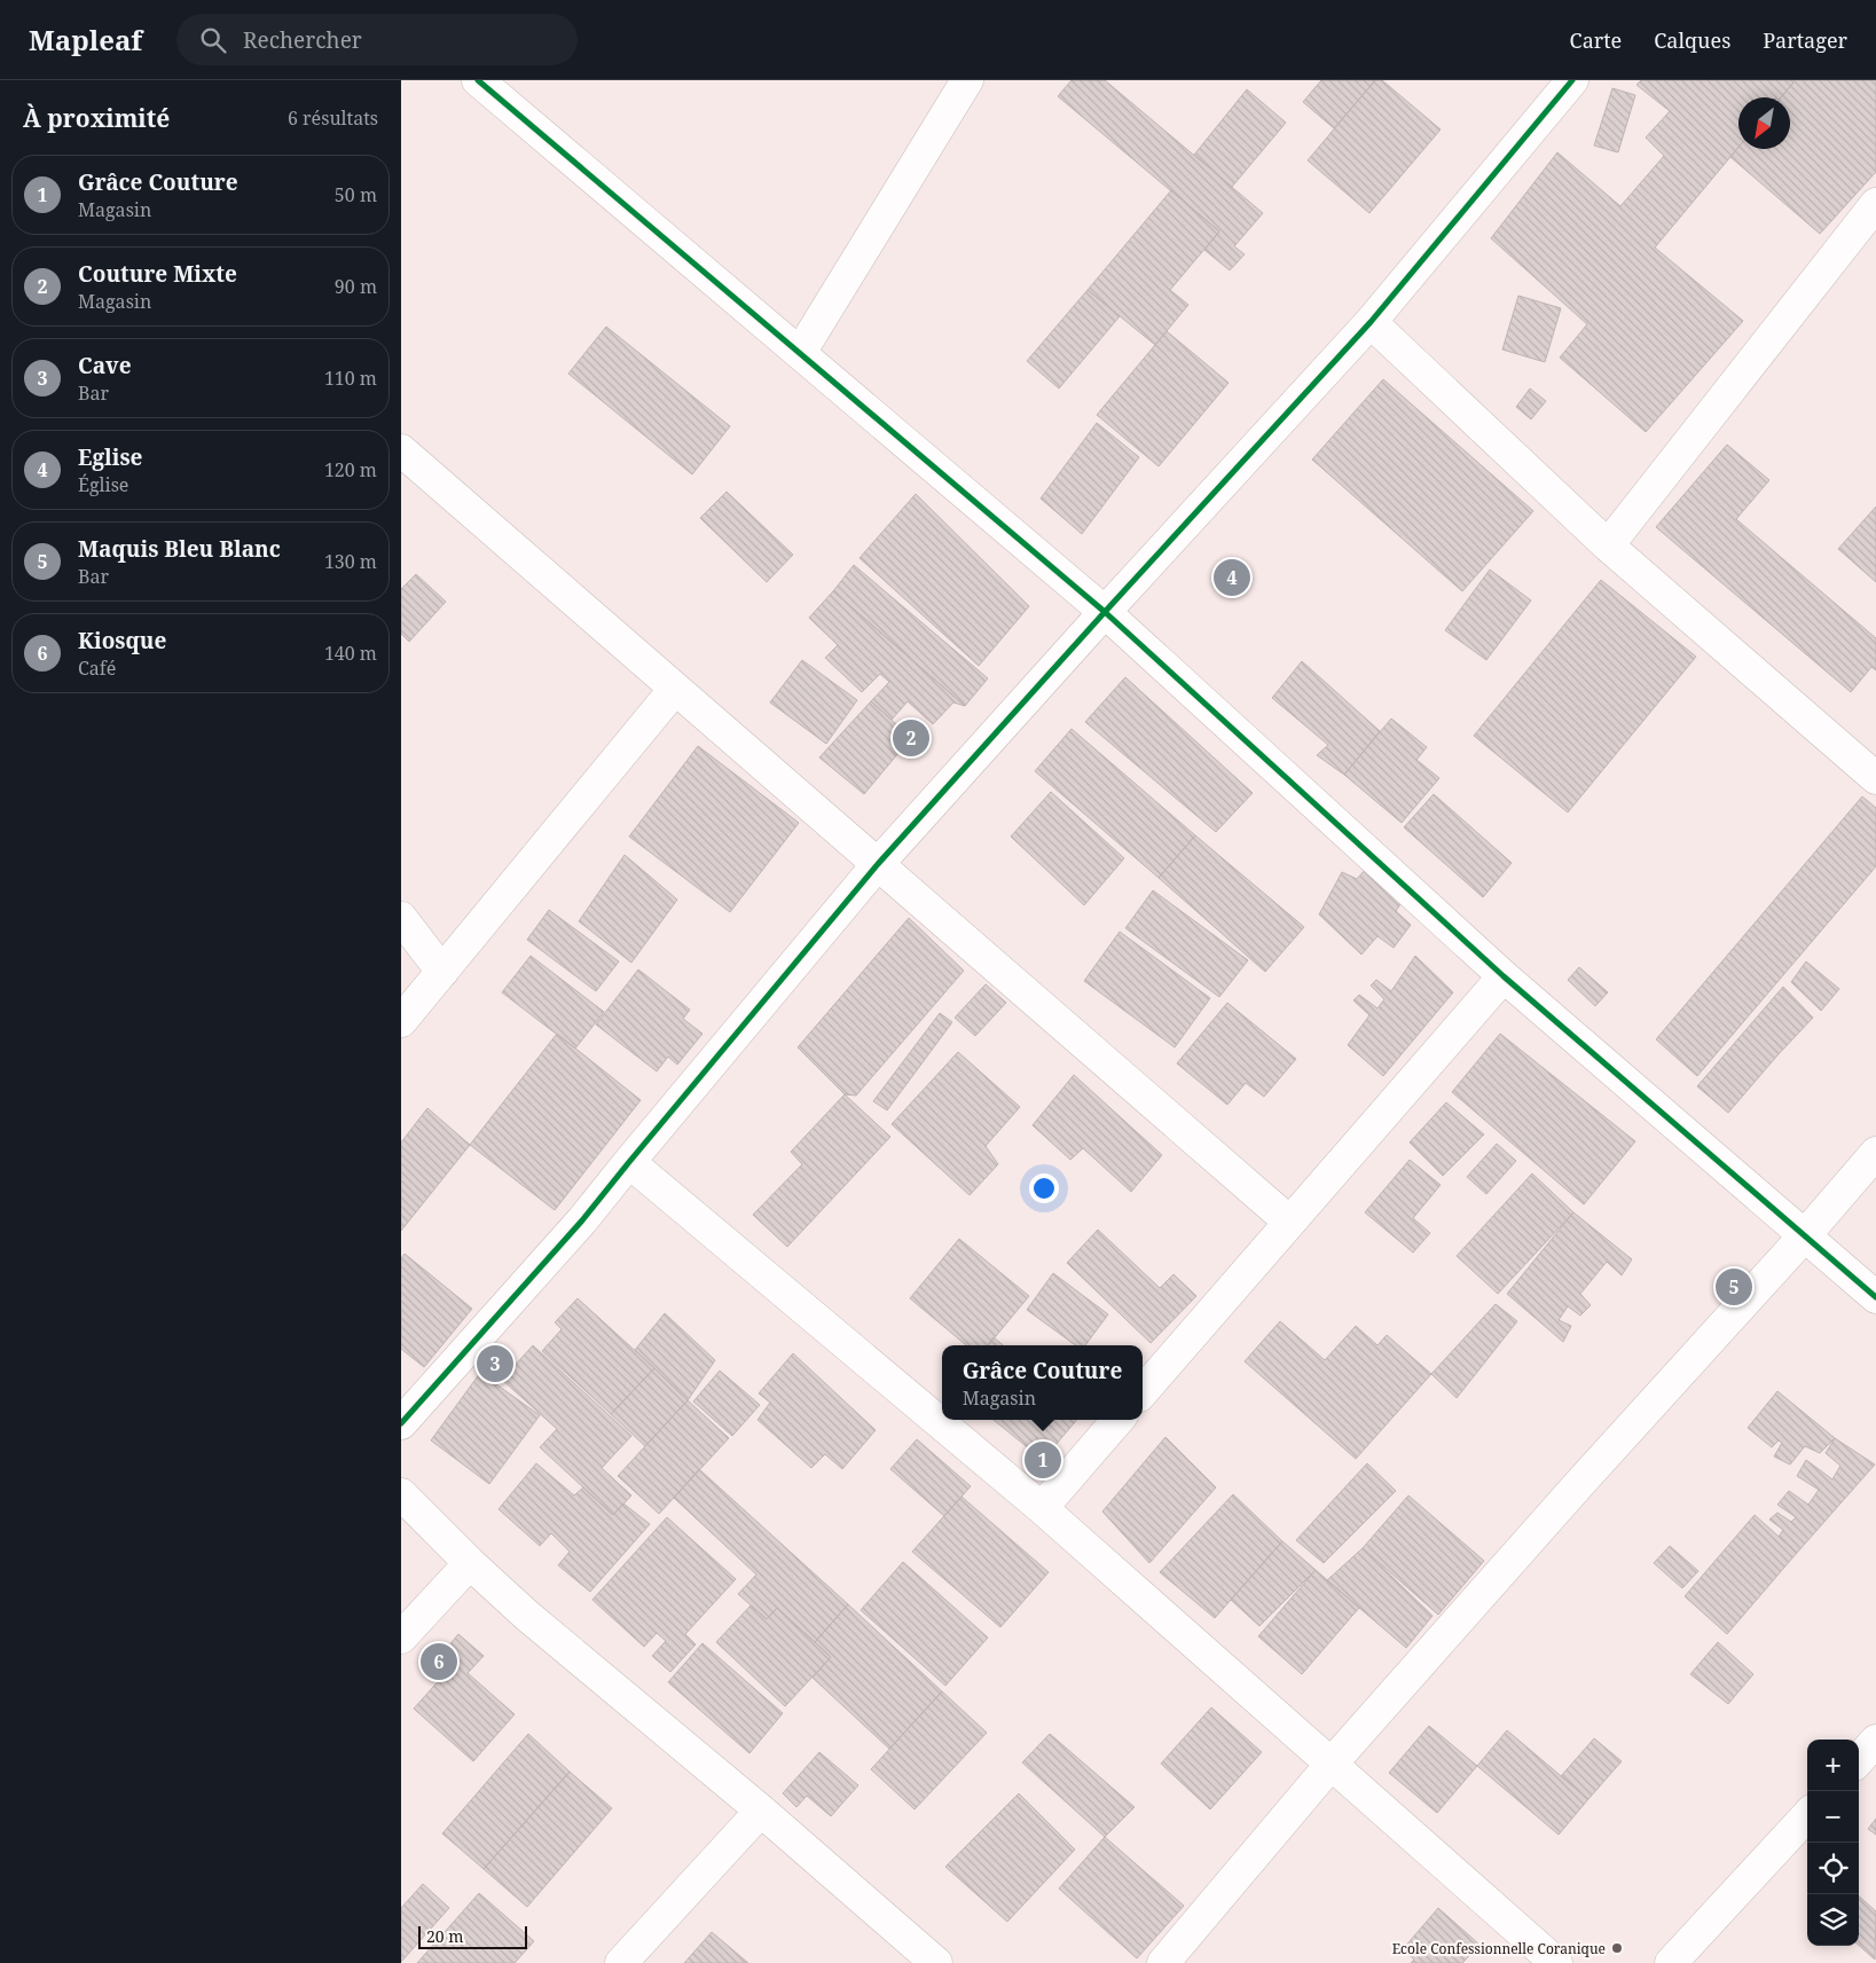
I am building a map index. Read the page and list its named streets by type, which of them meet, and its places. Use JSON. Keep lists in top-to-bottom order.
{
  "places": ["Ecole Confessionnelle Coranique"],
  "scale_bar": "20 m",
  "north": "bottom left",
  "page": {
    "header": "Mapleaf",
    "search": "Rechercher",
    "nav": ["Carte", "Calques", "Partager"],
    "heading": ["À proximité", "6 résultats"],
    "list": [
      {
        "mark": "1",
        "name": "Grâce Couture",
        "note": "Magasin",
        "value": "50 m"
      },
      {
        "mark": "2",
        "name": "Couture Mixte",
        "note": "Magasin",
        "value": "90 m"
      },
      {
        "mark": "3",
        "name": "Cave",
        "note": "Bar",
        "value": "110 m"
      },
      {
        "mark": "4",
        "name": "Eglise",
        "note": "Église",
        "value": "120 m"
      },
      {
        "mark": "5",
        "name": "Maquis Bleu Blanc",
        "note": "Bar",
        "value": "130 m"
      },
      {
        "mark": "6",
        "name": "Kiosque",
        "note": "Café",
        "value": "140 m"
      }
    ],
    "pins": [
      "4",
      "2",
      "5",
      "3",
      "1",
      "6"
    ],
    "popup": ["Grâce Couture", "Magasin"],
    "map_buttons": ["+", "−"],
    "scale": "20 m"
  }
}
